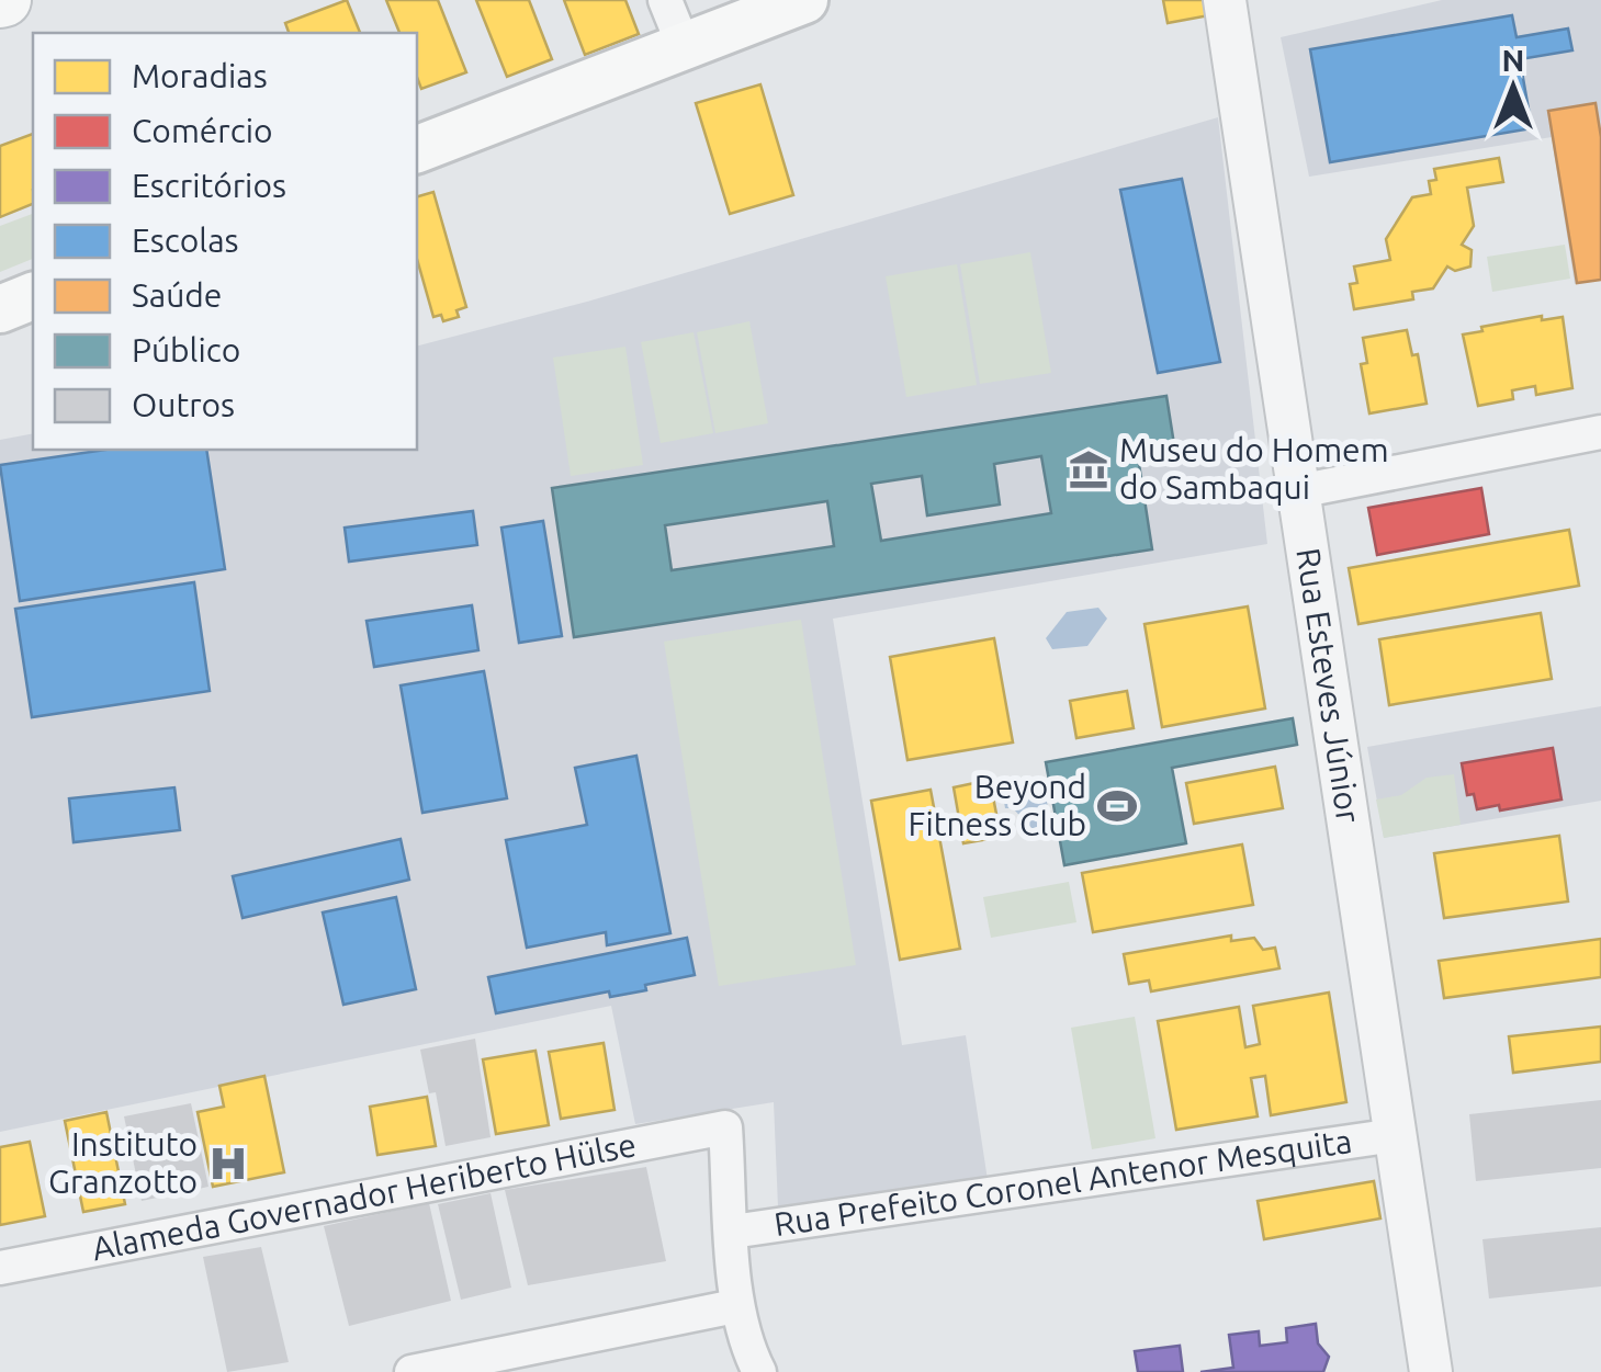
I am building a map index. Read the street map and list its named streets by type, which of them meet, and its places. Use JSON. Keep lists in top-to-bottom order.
{
  "streets": {
    "street": ["Rua Esteves Júnior", "Rua Prefeito Coronel Antenor Mesquita", "Alameda Governador Heriberto Hülse"]
  },
  "crossings": [
    ["Rua Esteves Júnior", "Rua Prefeito Coronel Antenor Mesquita"],
    ["Rua Prefeito Coronel Antenor Mesquita", "Alameda Governador Heriberto Hülse"]
  ],
  "places": {
    "museum": ["Museu do Homem do Sambaqui"],
    "sports": ["Beyond Fitness Club"],
    "hospital": ["Instituto Granzotto"]
  },
  "legend": [
    "Moradias",
    "Comércio",
    "Escritórios",
    "Escolas",
    "Saúde",
    "Público",
    "Outros"
  ],
  "north": "top"
}
